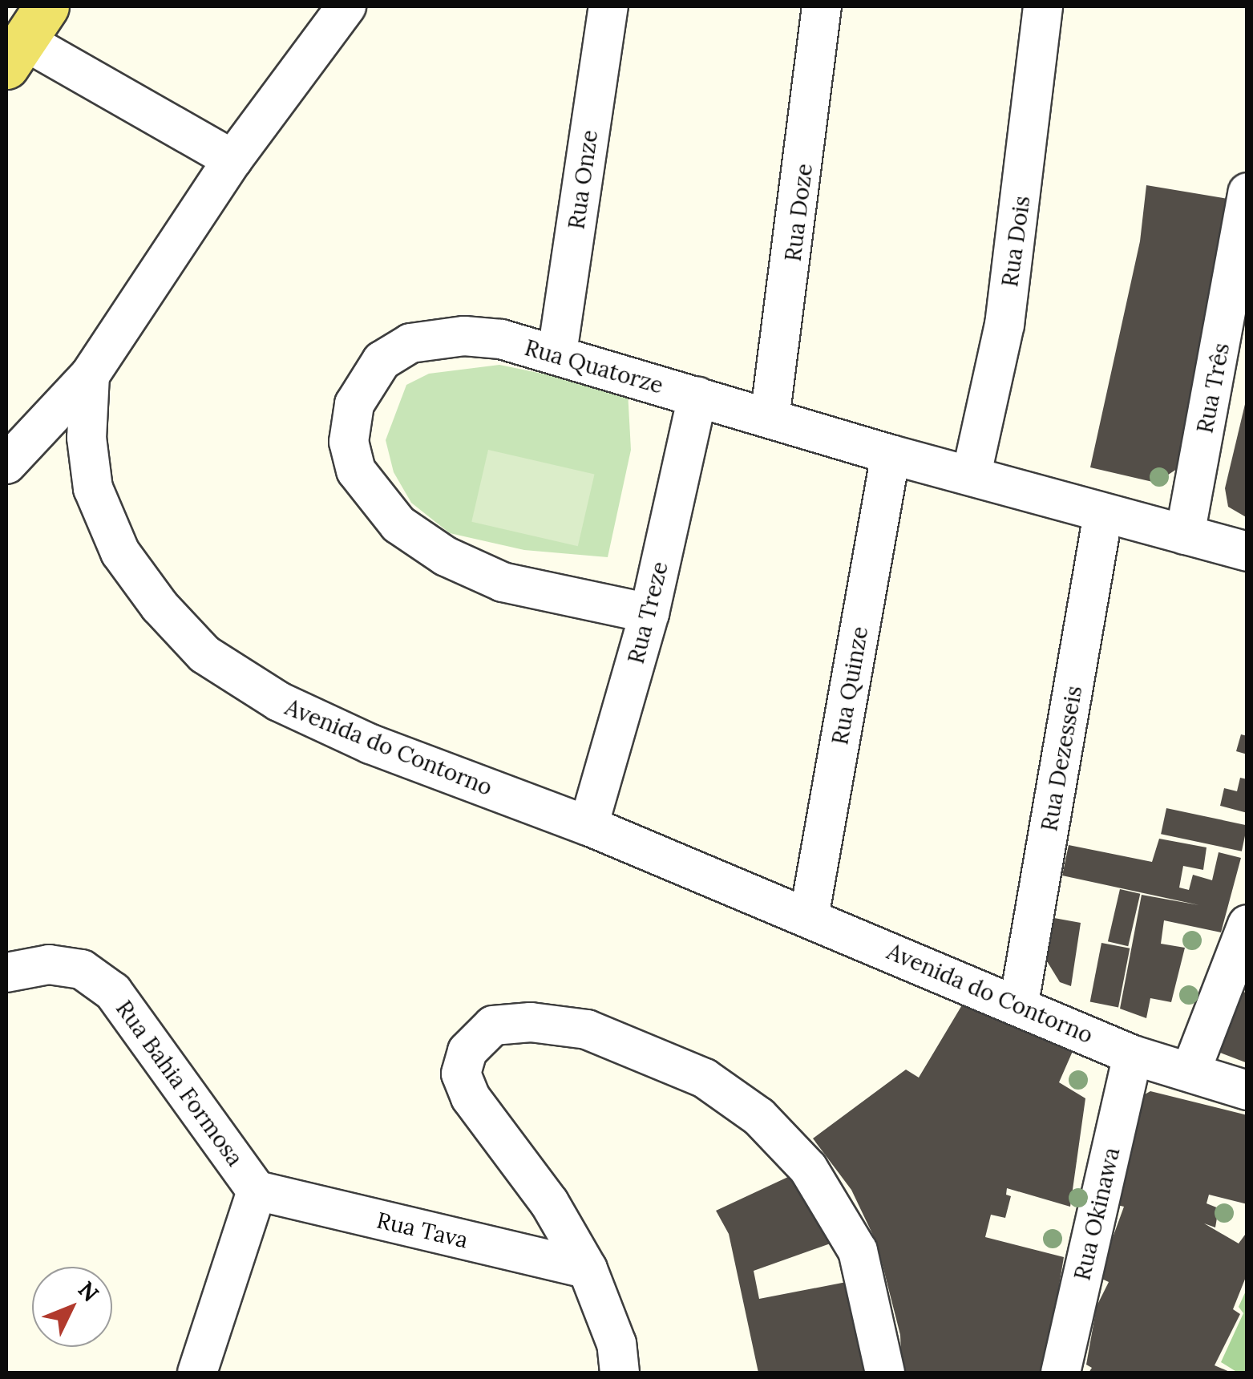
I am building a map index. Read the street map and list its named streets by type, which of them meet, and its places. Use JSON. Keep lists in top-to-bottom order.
{
  "streets": {
    "street": [
      "Rua Onze",
      "Rua Doze",
      "Rua Dois",
      "Rua Quatorze",
      "Rua Três",
      "Rua Treze",
      "Rua Quinze",
      "Avenida do Contorno",
      "Rua Dezesseis",
      "Rua Bahia Formosa",
      "Rua Okinawa",
      "Rua Tava"
    ]
  },
  "crossings": [
    ["Rua Onze", "Rua Quatorze"],
    ["Rua Doze", "Rua Quatorze"],
    ["Rua Dois", "Rua Quatorze"],
    ["Rua Quatorze", "Rua Três"],
    ["Rua Quatorze", "Rua Treze"],
    ["Rua Quatorze", "Rua Quinze"],
    ["Rua Quatorze", "Rua Dezesseis"],
    ["Rua Treze", "Avenida do Contorno"],
    ["Rua Quinze", "Avenida do Contorno"],
    ["Avenida do Contorno", "Rua Dezesseis"],
    ["Avenida do Contorno", "Rua Okinawa"],
    ["Rua Bahia Formosa", "Rua Tava"]
  ],
  "north": "top right"
}
